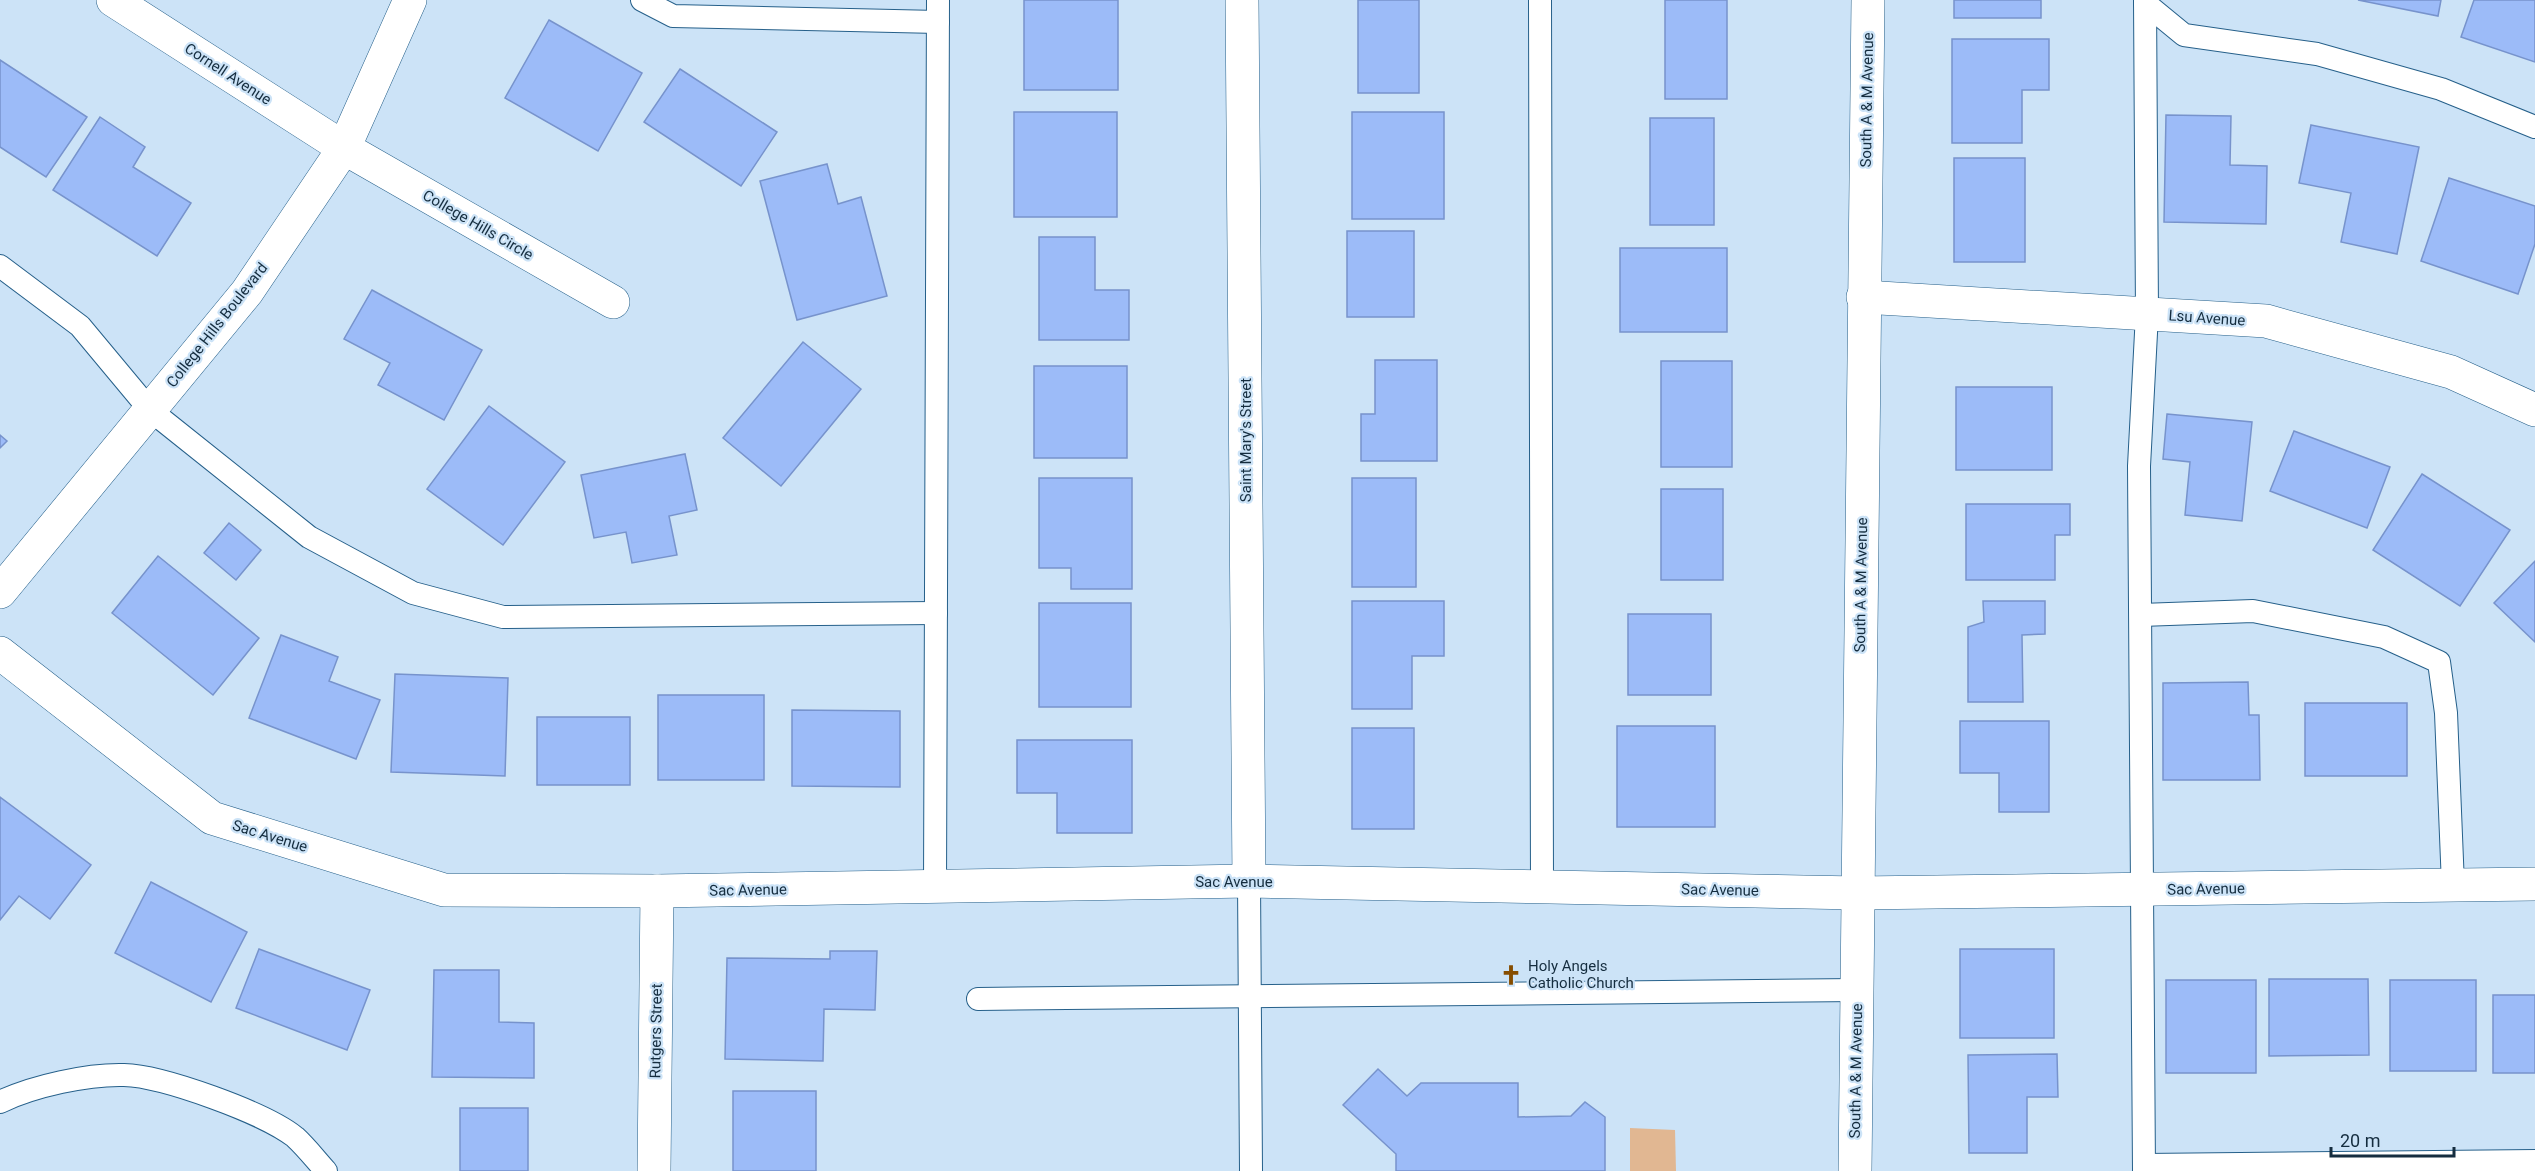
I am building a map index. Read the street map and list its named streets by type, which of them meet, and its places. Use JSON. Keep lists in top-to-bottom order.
{
  "streets": {
    "street": [
      "Cornell Avenue",
      "South A & M Avenue",
      "College Hills Circle",
      "Lsu Avenue",
      "College Hills Boulevard",
      "Saint Mary's Street",
      "Sac Avenue",
      "Rutgers Street"
    ]
  },
  "crossings": [
    ["Cornell Avenue", "College Hills Circle"],
    ["Cornell Avenue", "College Hills Boulevard"],
    ["South A & M Avenue", "Lsu Avenue"],
    ["South A & M Avenue", "Sac Avenue"],
    ["College Hills Circle", "College Hills Boulevard"],
    ["Saint Mary's Street", "Sac Avenue"],
    ["Sac Avenue", "Rutgers Street"]
  ],
  "places": {
    "church": ["Holy Angels Catholic Church"]
  },
  "scale_bar": "20 m"
}
